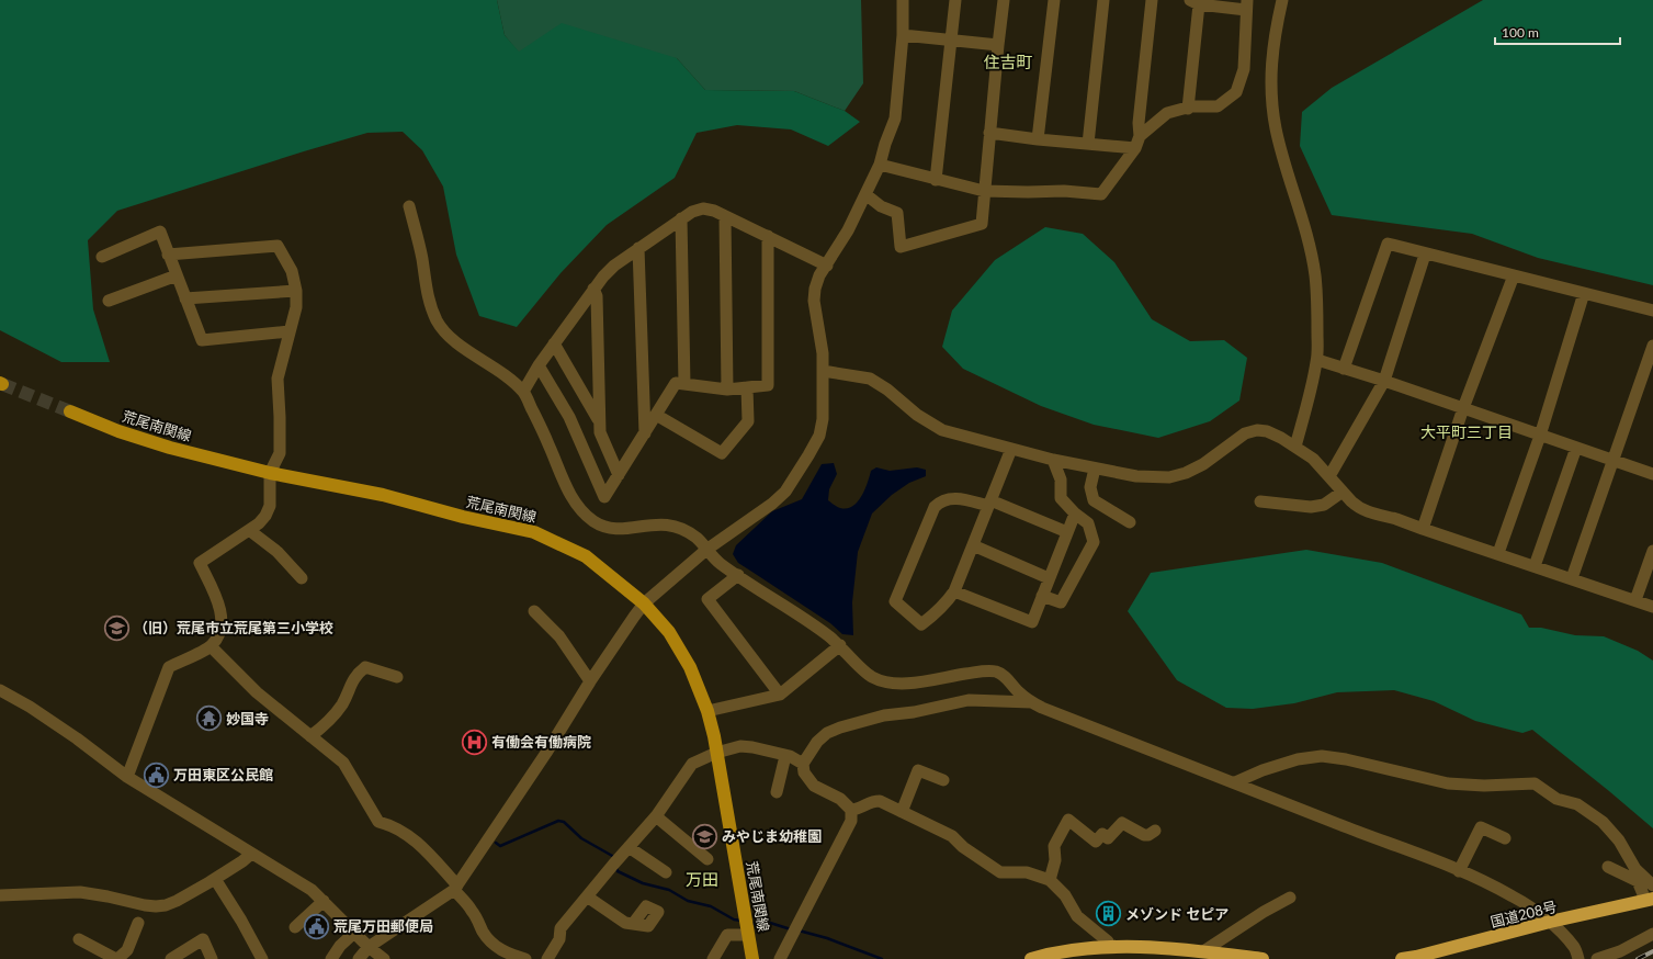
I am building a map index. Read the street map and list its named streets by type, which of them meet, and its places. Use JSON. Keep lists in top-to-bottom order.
{
  "streets": {
    "highway": ["国道208号"],
    "main road": ["荒尾南関線"]
  },
  "districts": ["住吉町", "大平町三丁目", "万田"],
  "places": {
    "school or university": ["（旧）荒尾市立荒尾第三小学校", "みやじま幼稚園"],
    "temple": ["妙国寺"],
    "hospital": ["有働会有働病院"],
    "public building": ["万田東区公民館", "荒尾万田郵便局"],
    "building": ["メゾンド セピア"]
  },
  "scale_bar": "100 m"
}
